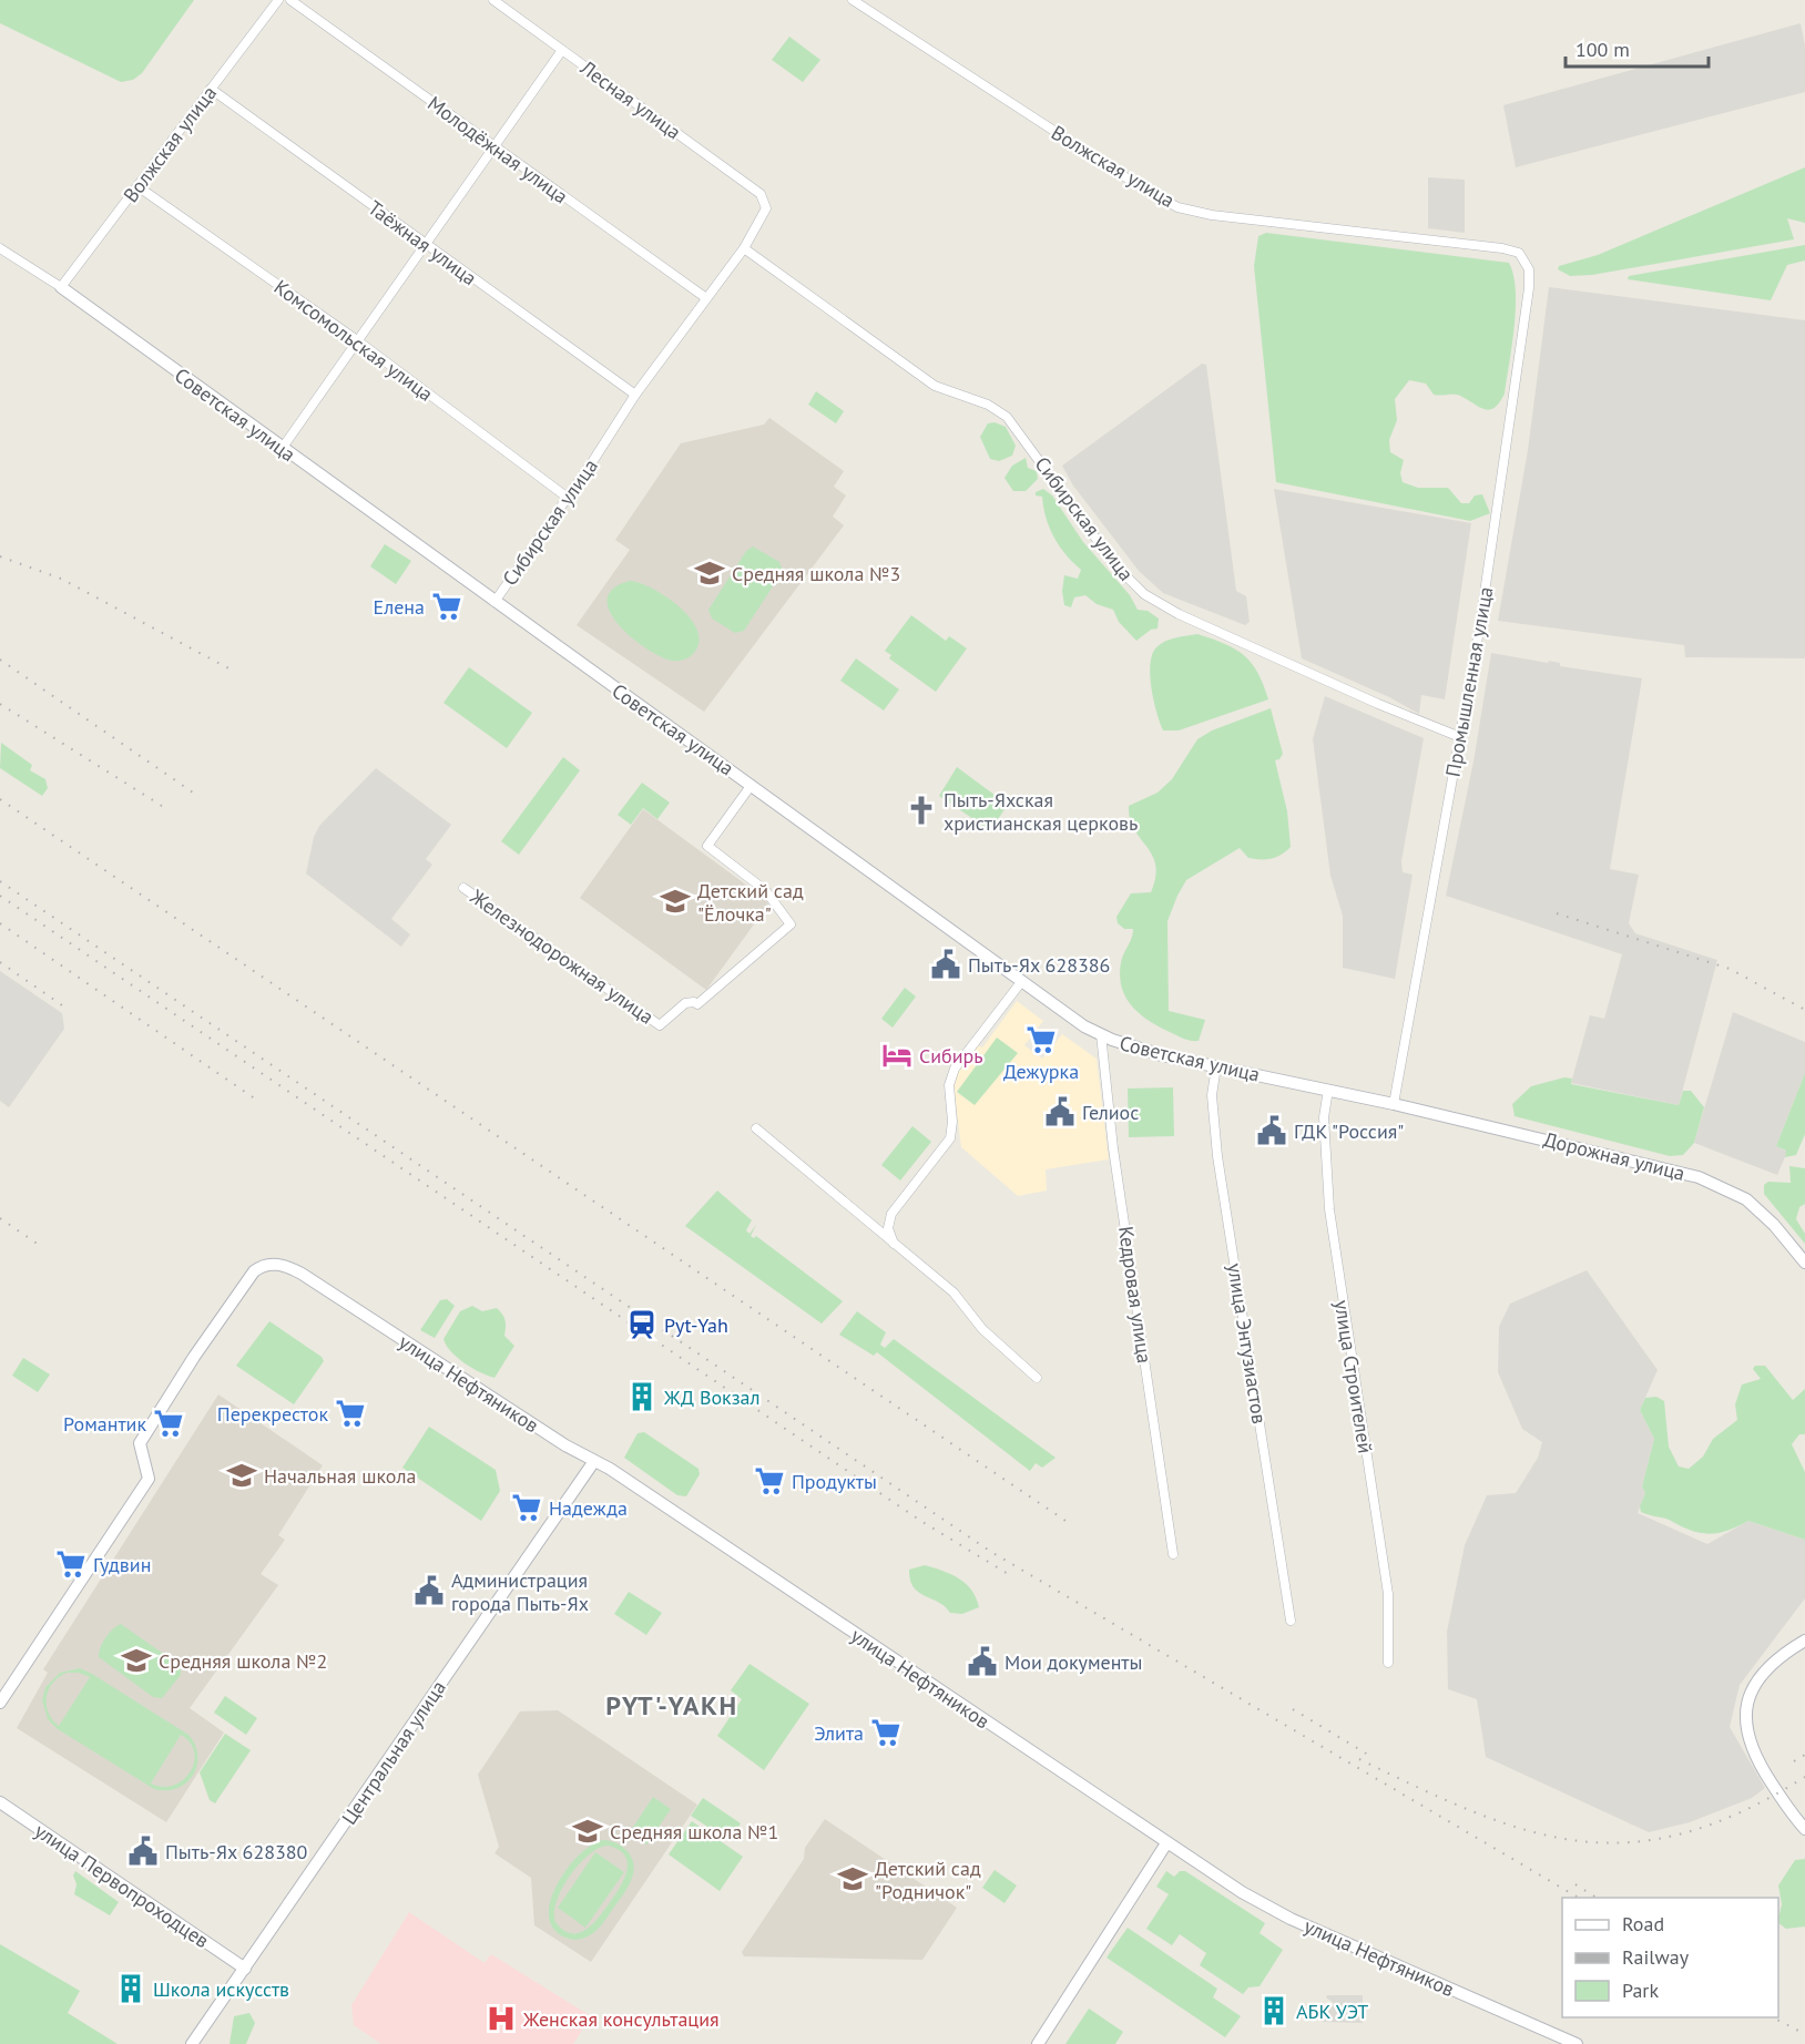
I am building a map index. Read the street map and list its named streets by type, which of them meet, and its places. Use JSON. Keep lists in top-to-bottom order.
{
  "streets": {
    "street": [
      "Лесная улица",
      "Волжская улица",
      "Молодёжная улица",
      "Таёжная улица",
      "Комсомольская улица",
      "Советская улица",
      "Сибирская улица",
      "Промышленная улица",
      "Железнодорожная улица",
      "Дорожная улица",
      "Кедровая улица",
      "улица Энтузиастов",
      "улица Строителей",
      "улица Нефтяников",
      "Центральная улица",
      "улица Первопроходцев"
    ]
  },
  "crossings": [
    ["Лесная улица", "Сибирская улица"],
    ["Волжская улица", "Таёжная улица"],
    ["Волжская улица", "Комсомольская улица"],
    ["Волжская улица", "Советская улица"],
    ["Волжская улица", "Промышленная улица"],
    ["Молодёжная улица", "Сибирская улица"],
    ["Таёжная улица", "Сибирская улица"],
    ["Комсомольская улица", "Сибирская улица"],
    ["Советская улица", "Сибирская улица"],
    ["Советская улица", "Промышленная улица"],
    ["Советская улица", "Железнодорожная улица"],
    ["Советская улица", "Дорожная улица"],
    ["Советская улица", "Кедровая улица"],
    ["Советская улица", "улица Энтузиастов"],
    ["Советская улица", "улица Строителей"],
    ["Сибирская улица", "Промышленная улица"],
    ["Промышленная улица", "Дорожная улица"],
    ["улица Нефтяников", "Центральная улица"],
    ["Центральная улица", "улица Первопроходцев"]
  ],
  "districts": ["PYT'-YAKH"],
  "places": {
    "school or university": [
      "Средняя школа №3",
      "Детский сад \"Ёлочка\"",
      "Начальная школа",
      "Средняя школа №2",
      "Средняя школа №1",
      "Детский сад \"Родничок\""
    ],
    "supermarket": [
      "Елена",
      "Дежурка",
      "Перекресток",
      "Романтик",
      "Продукты",
      "Надежда",
      "Гудвин",
      "Элита"
    ],
    "church": ["Пыть-Яхская христианская церковь"],
    "public building": [
      "Пыть-Ях 628386",
      "Гелиос",
      "ГДК \"Россия\"",
      "Администрация города Пыть-Ях",
      "Мои документы",
      "Пыть-Ях 628380"
    ],
    "hotel": ["Сибирь"],
    "station": ["Pyt-Yah"],
    "building": ["ЖД Вокзал", "Школа искусств", "АБК УЭТ"],
    "hospital": ["Женская консультация"]
  },
  "legend": ["Road", "Railway", "Park"],
  "scale_bar": "100 m"
}
